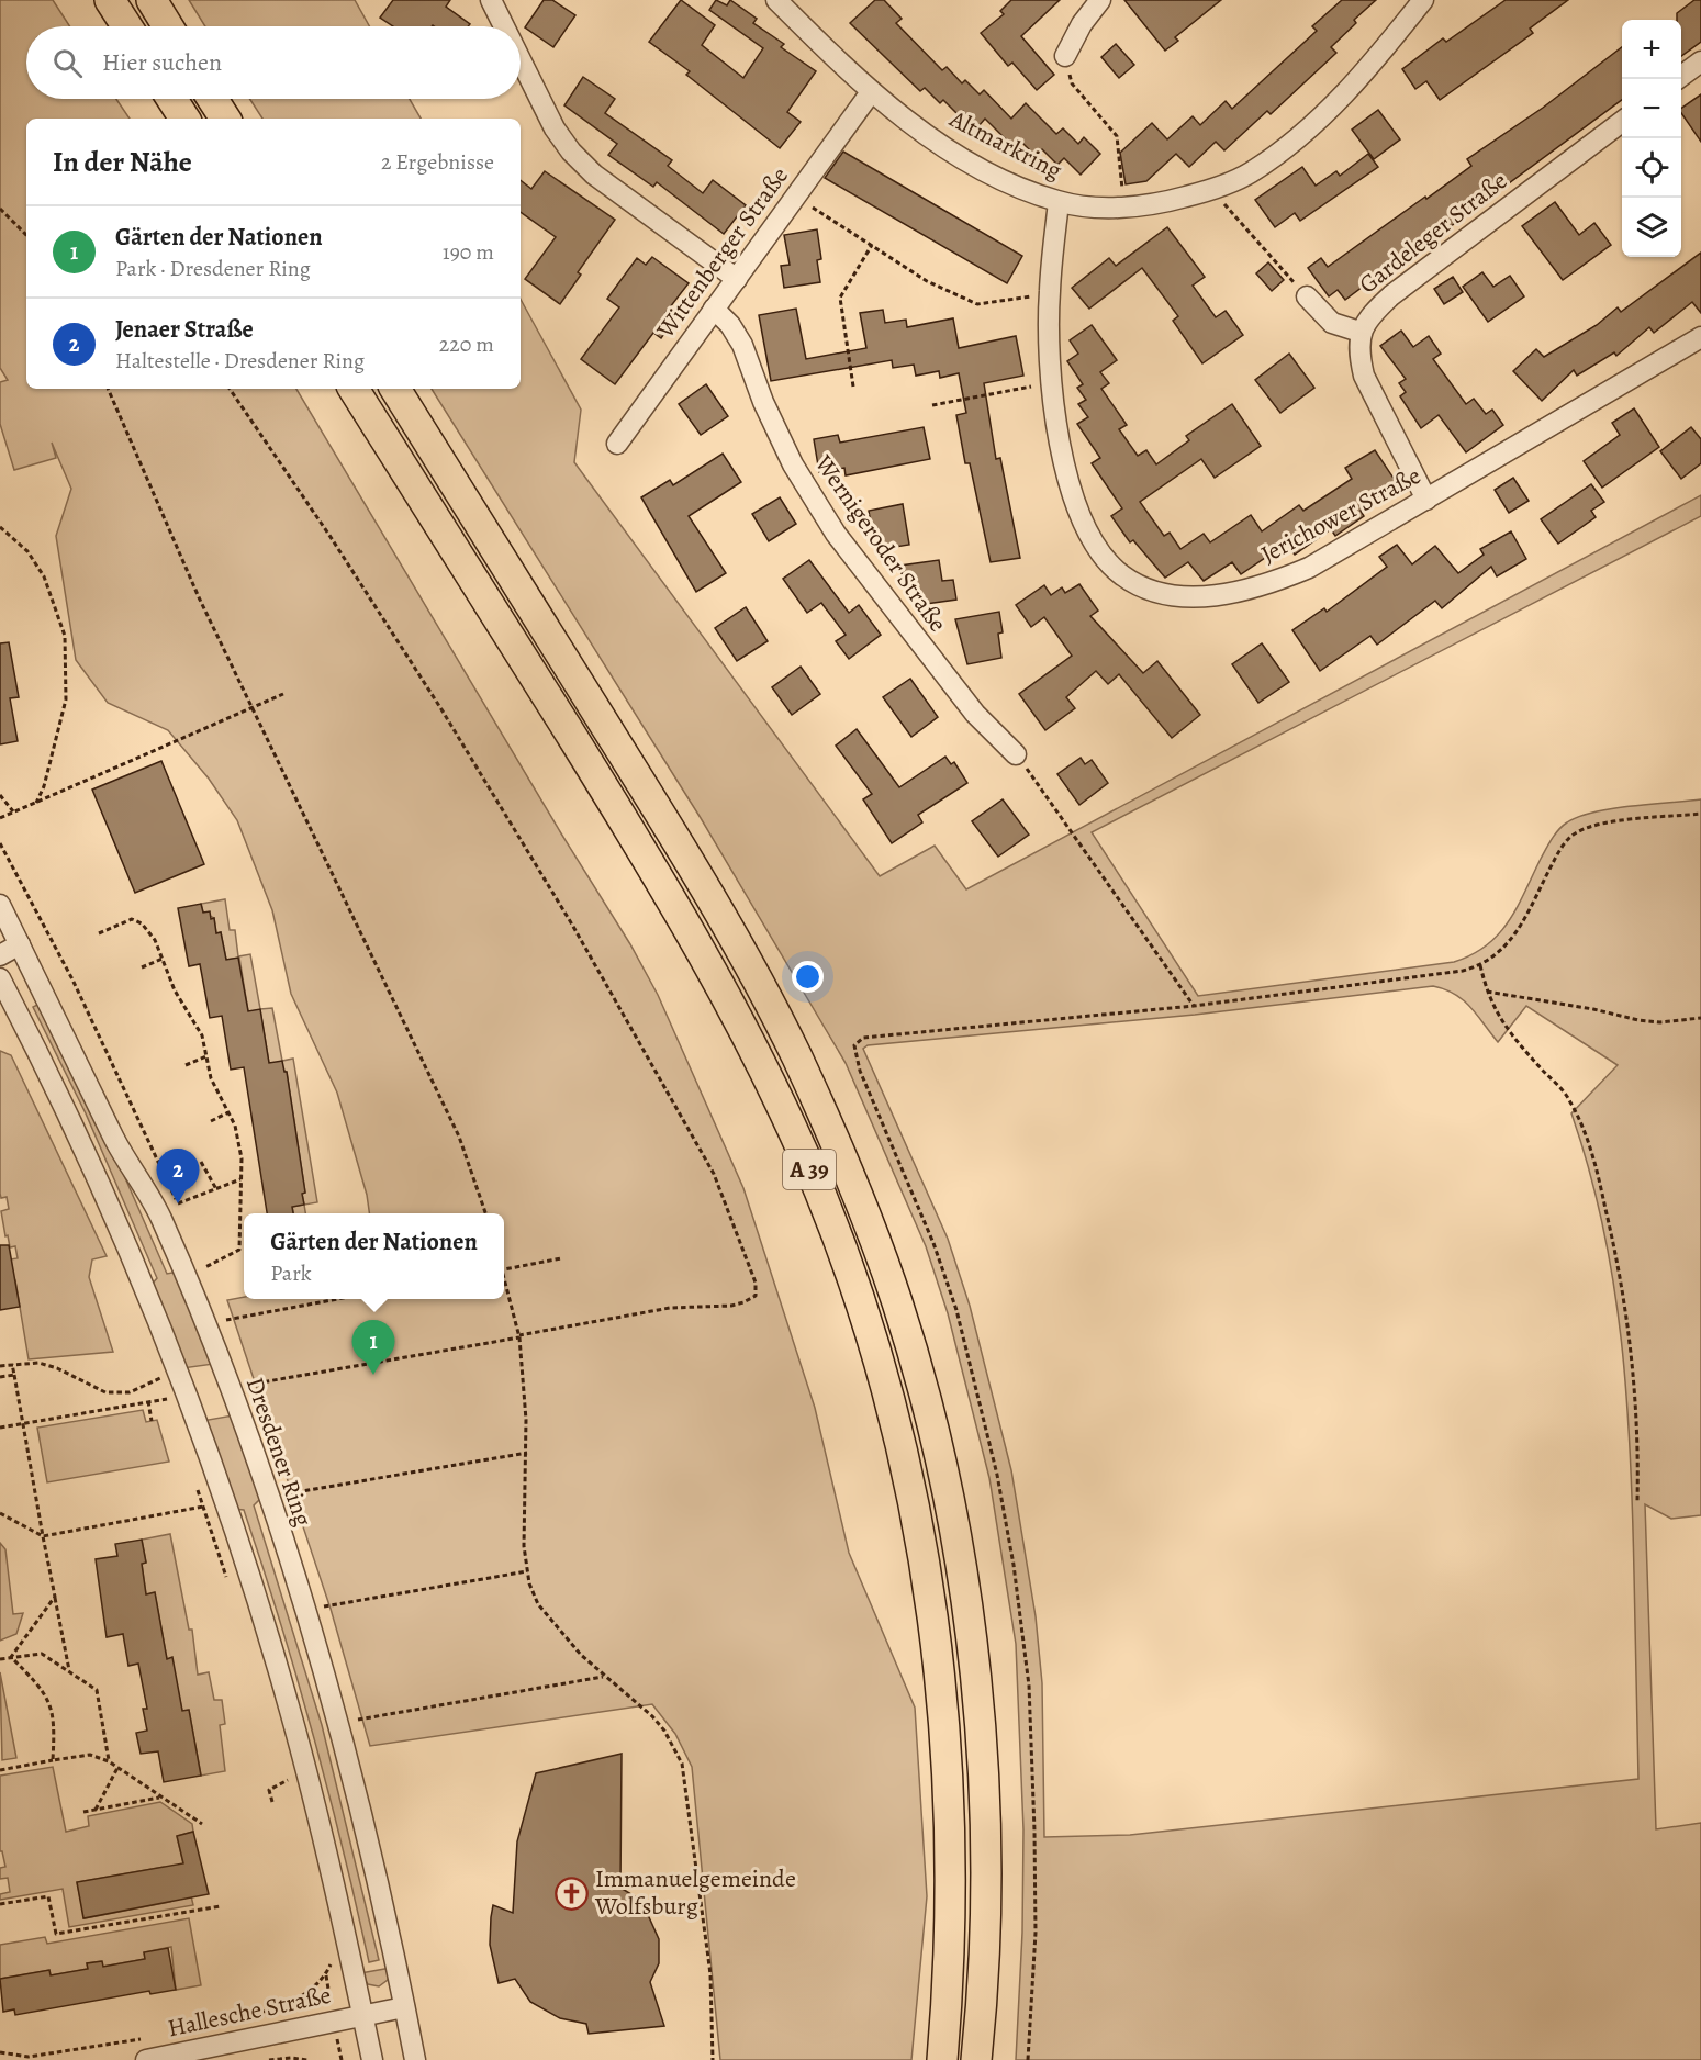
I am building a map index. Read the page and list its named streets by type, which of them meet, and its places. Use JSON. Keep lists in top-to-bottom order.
{
  "streets": {
    "highway": ["A 39"],
    "street": [
      "Altmarkring",
      "Gardeleger Straße",
      "Wittenberger Straße",
      "Jerichower Straße",
      "Wernigeroder Straße",
      "Dresdener Ring",
      "Hallesche Straße"
    ]
  },
  "crossings": [
    ["Altmarkring", "Wittenberger Straße"],
    ["Altmarkring", "Jerichower Straße"],
    ["Gardeleger Straße", "Jerichower Straße"],
    ["Wittenberger Straße", "Wernigeroder Straße"]
  ],
  "places": {
    "church": ["Immanuelgemeinde Wolfsburg"]
  },
  "page": {
    "map_buttons": ["+", "−"],
    "search": "Hier suchen",
    "heading": ["In der Nähe", "2 Ergebnisse"],
    "list": [
      {
        "mark": "1",
        "name": "Gärten der Nationen",
        "note": "Park · Dresdener Ring",
        "value": "190 m"
      },
      {
        "mark": "2",
        "name": "Jenaer Straße",
        "note": "Haltestelle · Dresdener Ring",
        "value": "220 m"
      }
    ],
    "pins": ["2", "1"],
    "popup": ["Gärten der Nationen", "Park"]
  }
}
